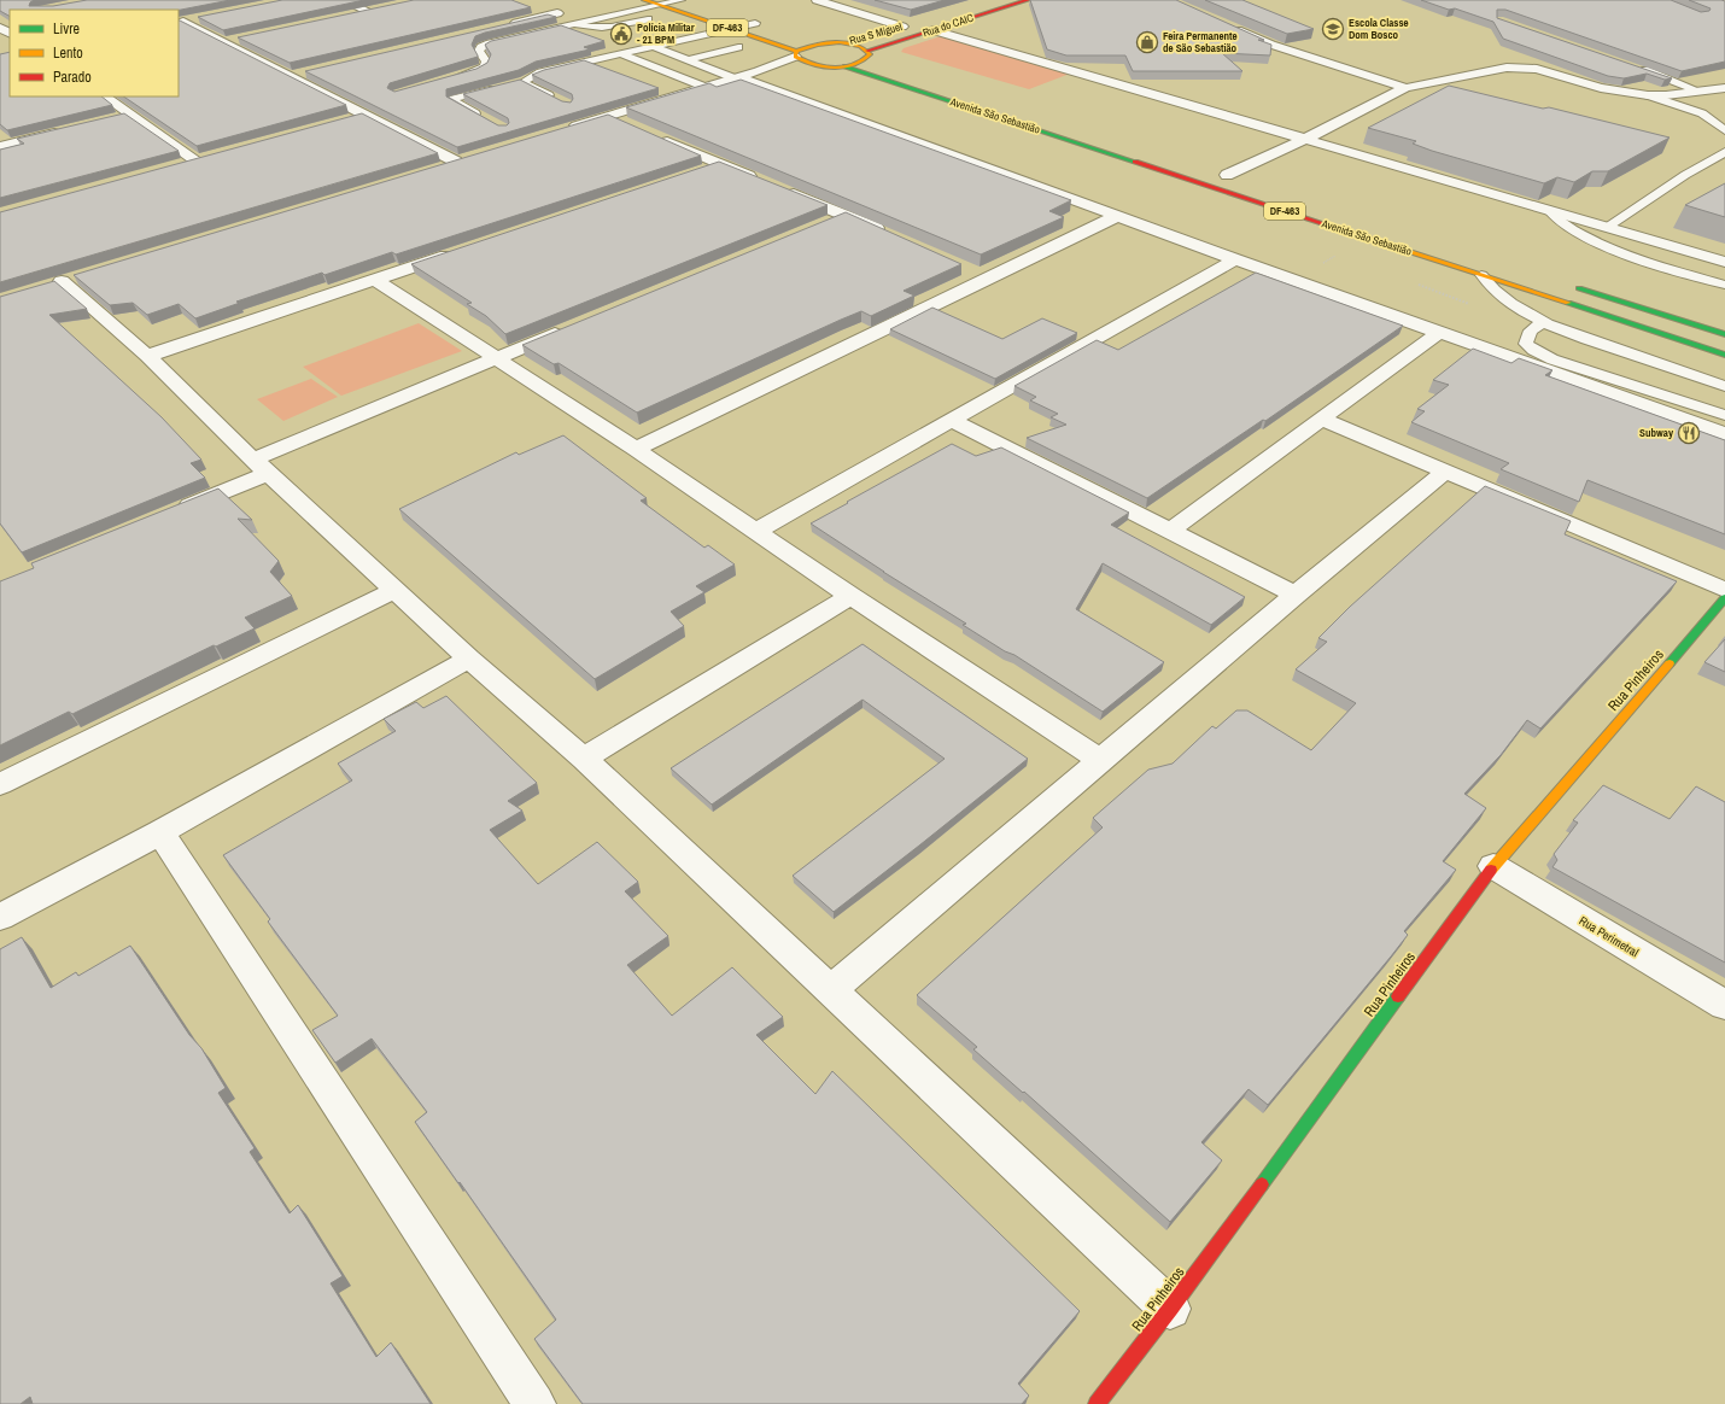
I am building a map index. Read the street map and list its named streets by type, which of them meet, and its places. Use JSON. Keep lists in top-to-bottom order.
{
  "streets": {
    "main road": [
      "Rua do CAIC",
      "DF-463",
      "Rua S Miguel",
      "Avenida São Sebastião",
      "Rua Pinheiros"
    ],
    "street": ["Rua Perimetral"]
  },
  "crossings": [
    ["Rua do CAIC", "DF-463"],
    ["DF-463", "Avenida São Sebastião"],
    ["Rua Pinheiros", "Rua Perimetral"]
  ],
  "places": {
    "school or university": ["Escola Classe Dom Bosco"],
    "public building": ["Polícia Militar - 21 BPM"],
    "shop": ["Feira Permanente de São Sebastião"],
    "restaurant": ["Subway"]
  },
  "legend": ["Livre", "Lento", "Parado"]
}
